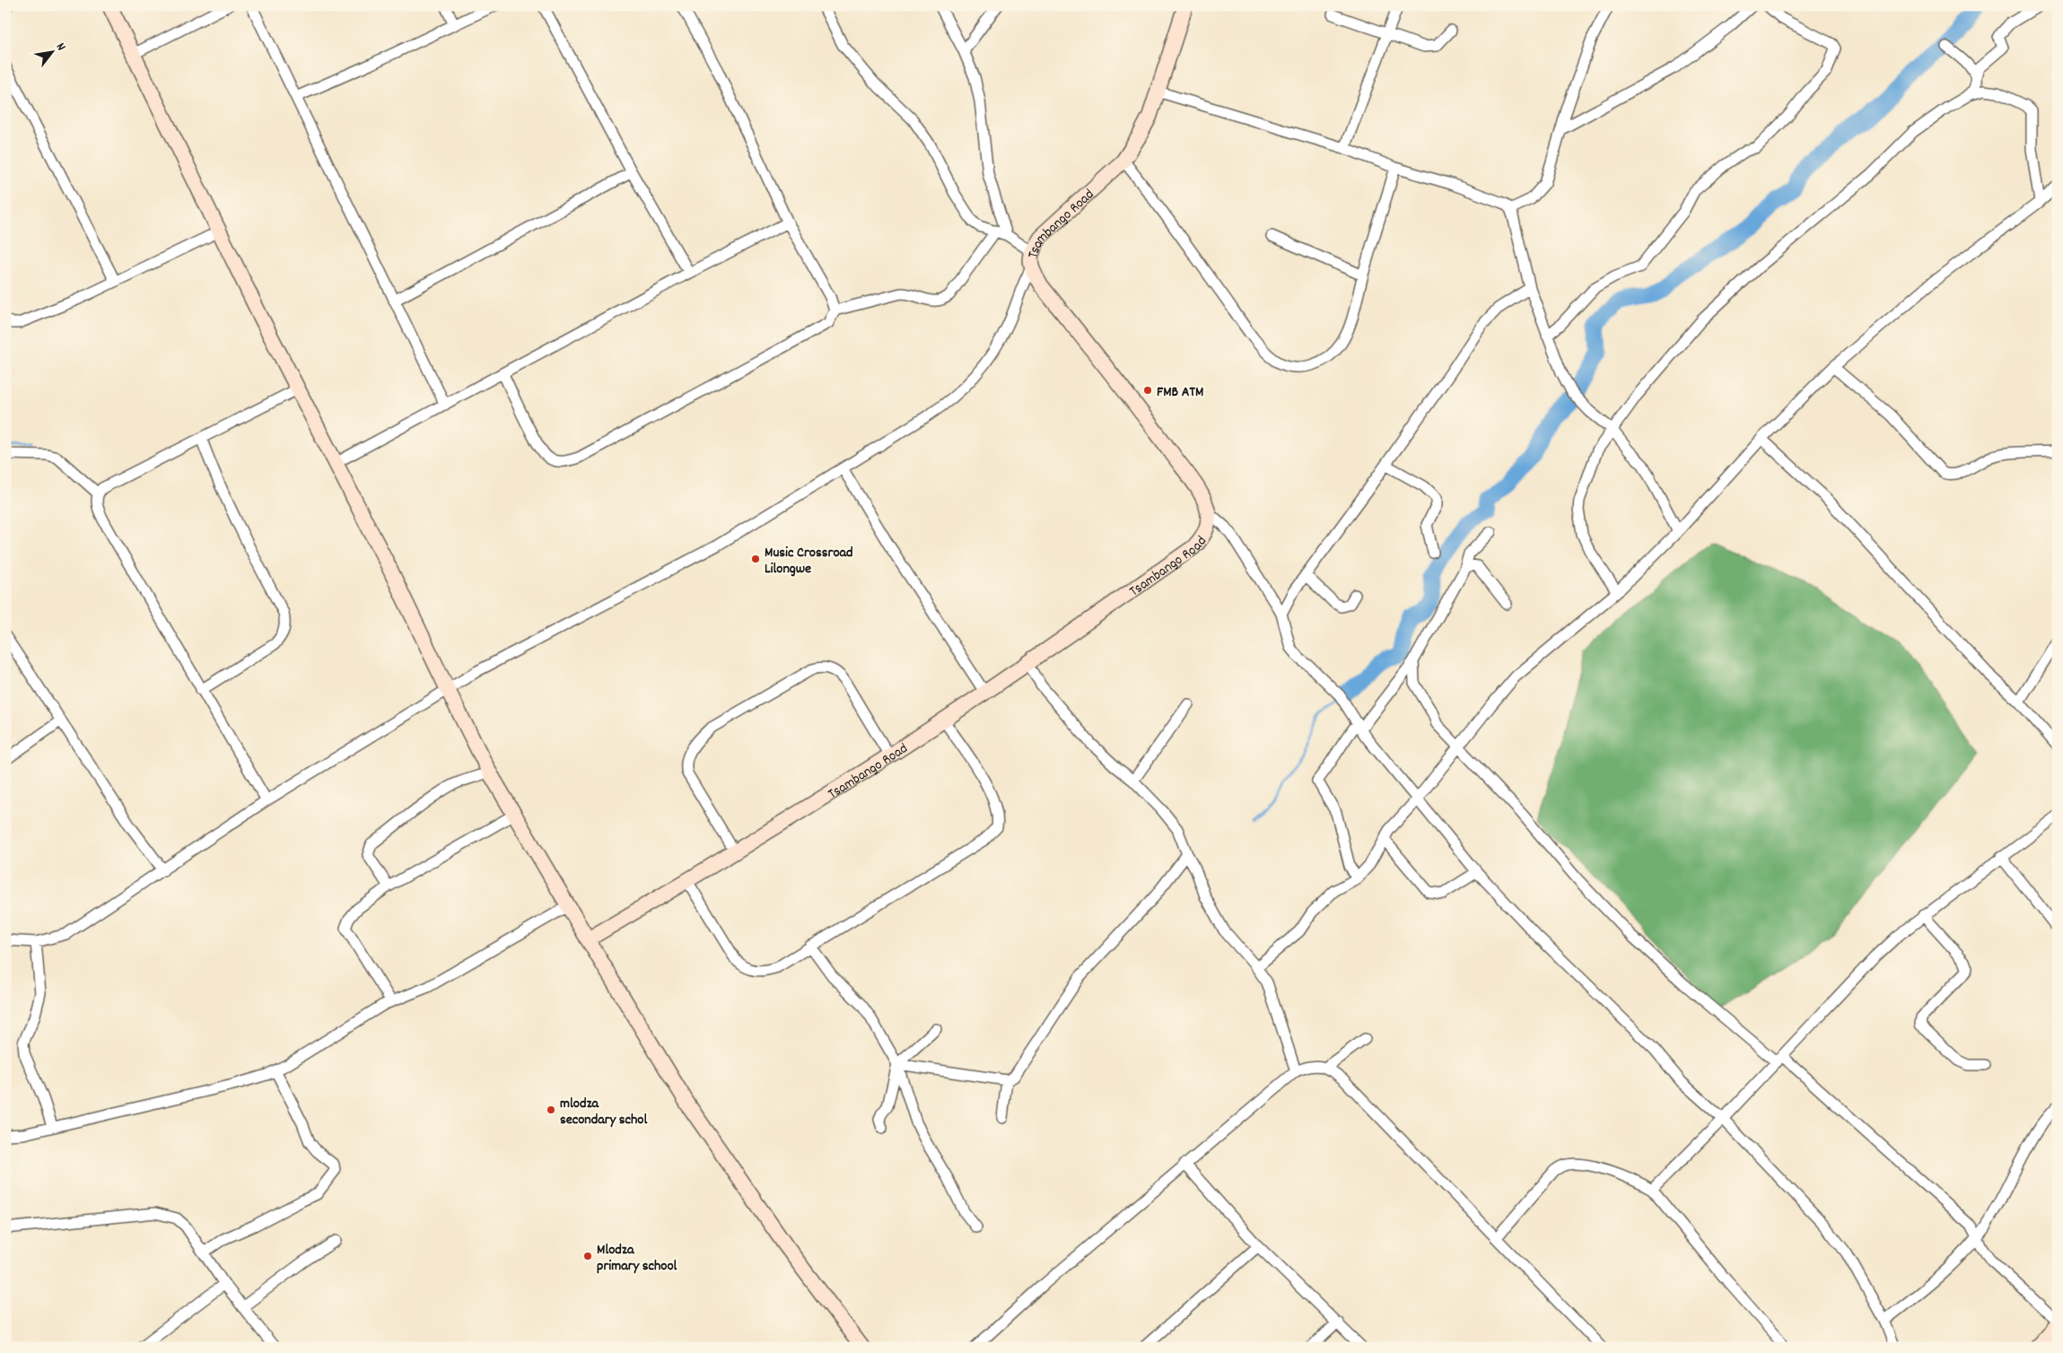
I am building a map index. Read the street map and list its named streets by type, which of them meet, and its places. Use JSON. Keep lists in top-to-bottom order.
{
  "streets": {
    "street": ["Tsambango Road"]
  },
  "places": [
    "FMB ATM",
    "Music Crossroad Lilongwe",
    "mlodza secondary schol",
    "Mlodza primary school"
  ],
  "north": "top right"
}
